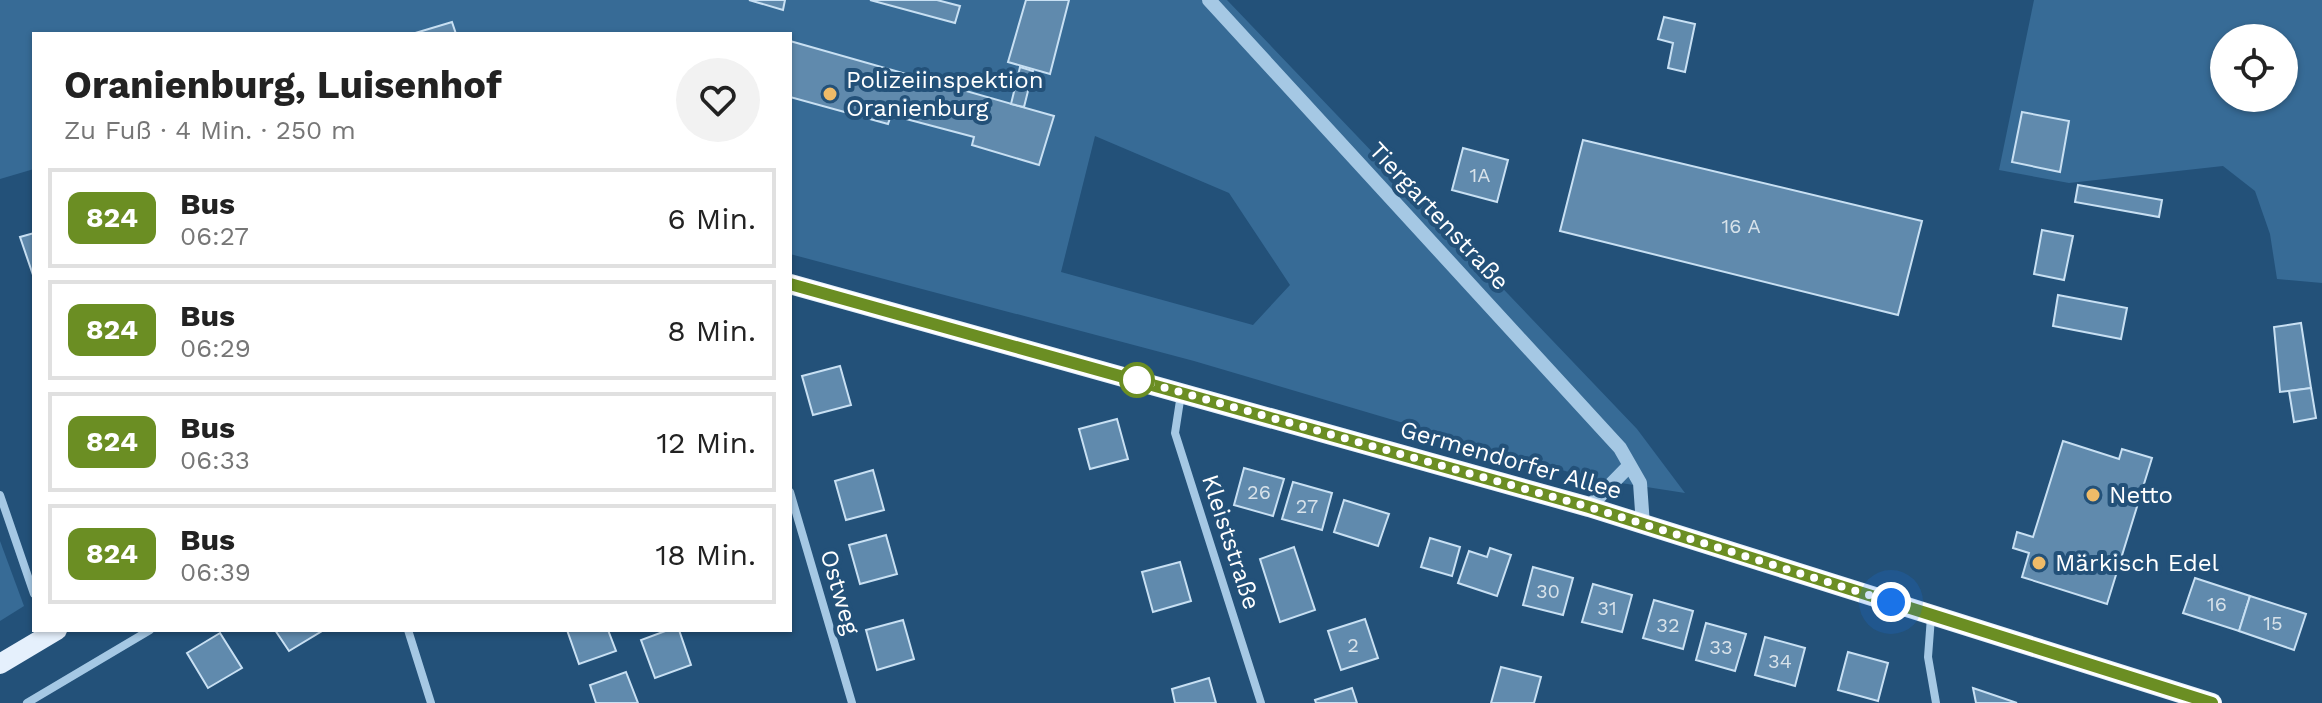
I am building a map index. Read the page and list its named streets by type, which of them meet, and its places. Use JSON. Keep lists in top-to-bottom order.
{
  "streets": {
    "main road": ["Germendorfer Allee"],
    "street": ["Tiergartenstraße", "Kleiststraße", "Ostweg"]
  },
  "crossings": [
    ["Tiergartenstraße", "Germendorfer Allee"],
    ["Germendorfer Allee", "Kleiststraße"]
  ],
  "places": ["Polizeiinspektion Oranienburg", "Netto", "Märkisch Edel"],
  "lines": ["bus line 824"],
  "house_numbers": [
    "1A",
    "16 A",
    "26",
    "27",
    "30",
    "16",
    "31",
    "15",
    "32",
    "2",
    "33",
    "34"
  ],
  "page": {
    "heading": ["Oranienburg, Luisenhof", "Zu Fuß · 4 Min. · 250 m"],
    "list": [
      {
        "mark": "824",
        "name": "Bus",
        "note": "06:27",
        "value": "6 Min."
      },
      {
        "mark": "824",
        "name": "Bus",
        "note": "06:29",
        "value": "8 Min."
      },
      {
        "mark": "824",
        "name": "Bus",
        "note": "06:33",
        "value": "12 Min."
      },
      {
        "mark": "824",
        "name": "Bus",
        "note": "06:39",
        "value": "18 Min."
      }
    ]
  }
}
